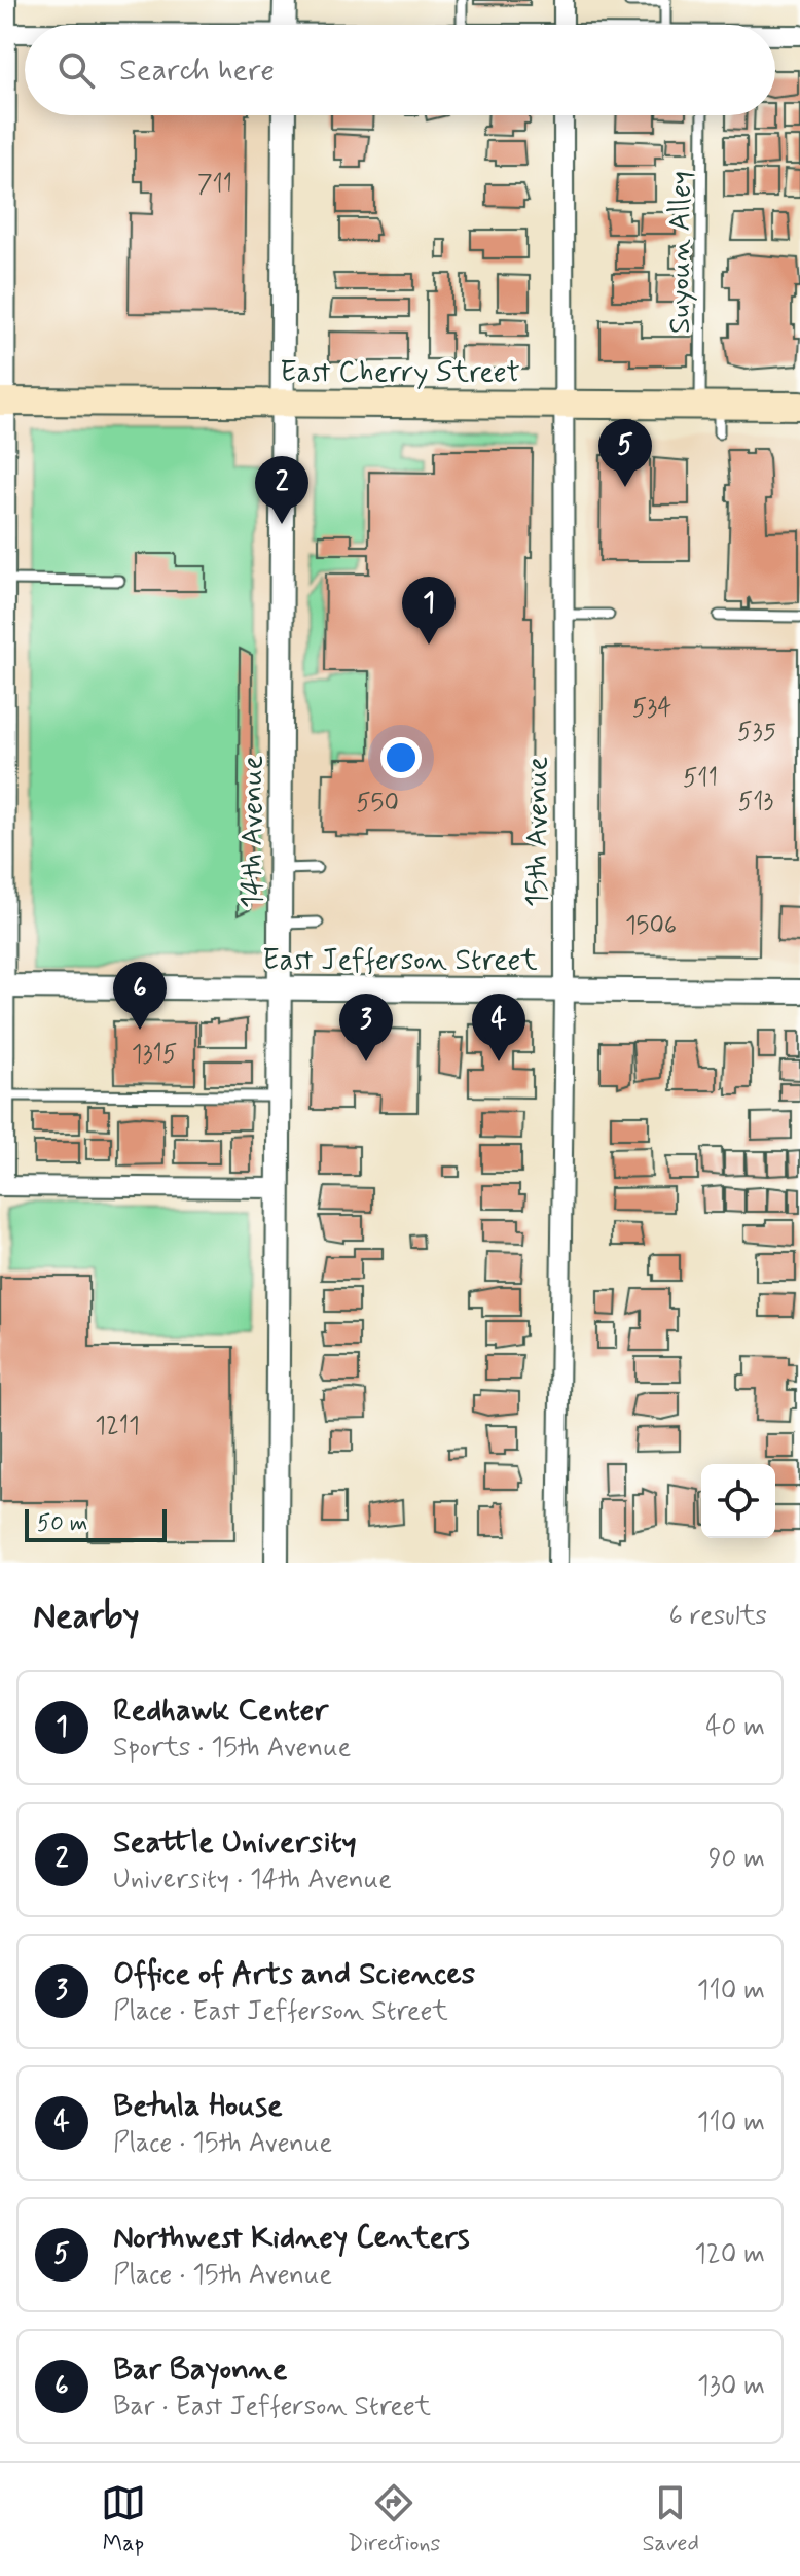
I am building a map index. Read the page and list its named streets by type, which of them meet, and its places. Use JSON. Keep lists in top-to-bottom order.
{
  "streets": {
    "main road": ["East Cherry Street"],
    "street": ["14th Avenue", "15th Avenue", "East Jefferson Street"],
    "lane": ["Suyoun Alley"]
  },
  "crossings": [
    ["Suyoun Alley", "East Cherry Street"],
    ["East Cherry Street", "14th Avenue"],
    ["East Cherry Street", "15th Avenue"],
    ["14th Avenue", "East Jefferson Street"],
    ["15th Avenue", "East Jefferson Street"]
  ],
  "house_numbers": [
    "711",
    "534",
    "535",
    "511",
    "513",
    "550",
    "1506",
    "1315",
    "1211"
  ],
  "scale_bar": "50 m",
  "page": {
    "search": "Search here",
    "pins": [
      "5",
      "2",
      "1",
      "6",
      "3",
      "4"
    ],
    "scale": "50 m",
    "heading": ["Nearby", "6 results"],
    "list": [
      {
        "mark": "1",
        "name": "Redhawk Center",
        "note": "Sports · 15th Avenue",
        "value": "40 m"
      },
      {
        "mark": "2",
        "name": "Seattle University",
        "note": "University · 14th Avenue",
        "value": "90 m"
      },
      {
        "mark": "3",
        "name": "Office of Arts and Sciences",
        "note": "Place · East Jefferson Street",
        "value": "110 m"
      },
      {
        "mark": "4",
        "name": "Betula House",
        "note": "Place · 15th Avenue",
        "value": "110 m"
      },
      {
        "mark": "5",
        "name": "Northwest Kidney Centers",
        "note": "Place · 15th Avenue",
        "value": "120 m"
      },
      {
        "mark": "6",
        "name": "Bar Bayonne",
        "note": "Bar · East Jefferson Street",
        "value": "130 m"
      }
    ],
    "nav": ["Map", "Directions", "Saved"]
  }
}
